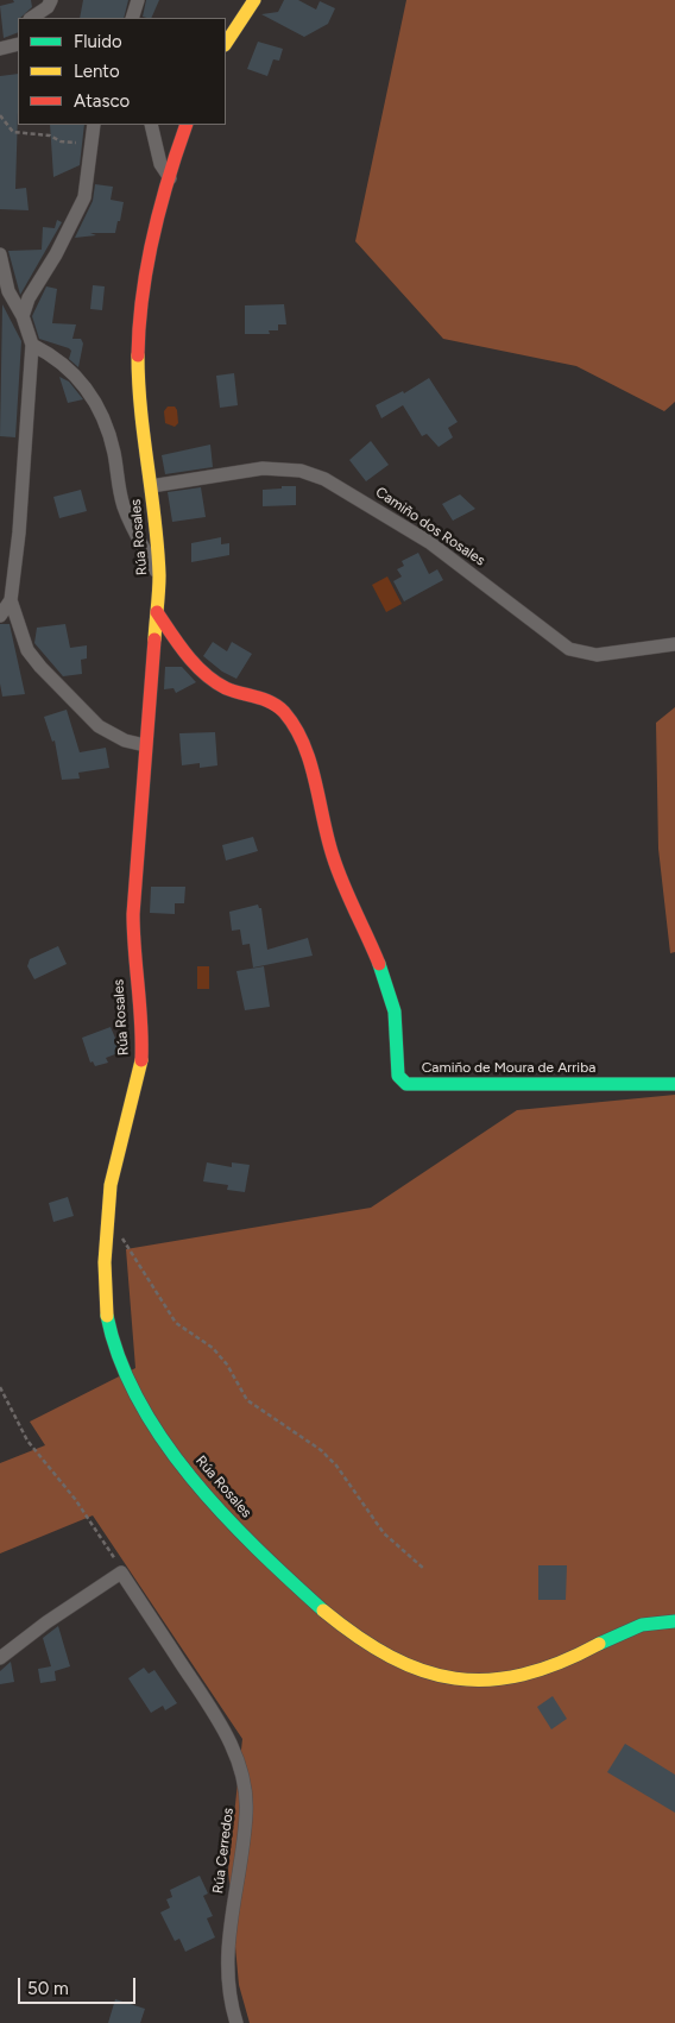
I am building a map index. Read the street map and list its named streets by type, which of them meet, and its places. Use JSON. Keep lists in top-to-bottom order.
{
  "streets": {
    "street": [
      "Camiño dos Rosales",
      "Rúa Rosales",
      "Camiño de Moura de Arriba",
      "Rúa Cerredos"
    ]
  },
  "crossings": [
    ["Camiño dos Rosales", "Rúa Rosales"],
    ["Rúa Rosales", "Camiño de Moura de Arriba"]
  ],
  "legend": ["Fluido", "Lento", "Atasco"],
  "scale_bar": "50 m"
}
